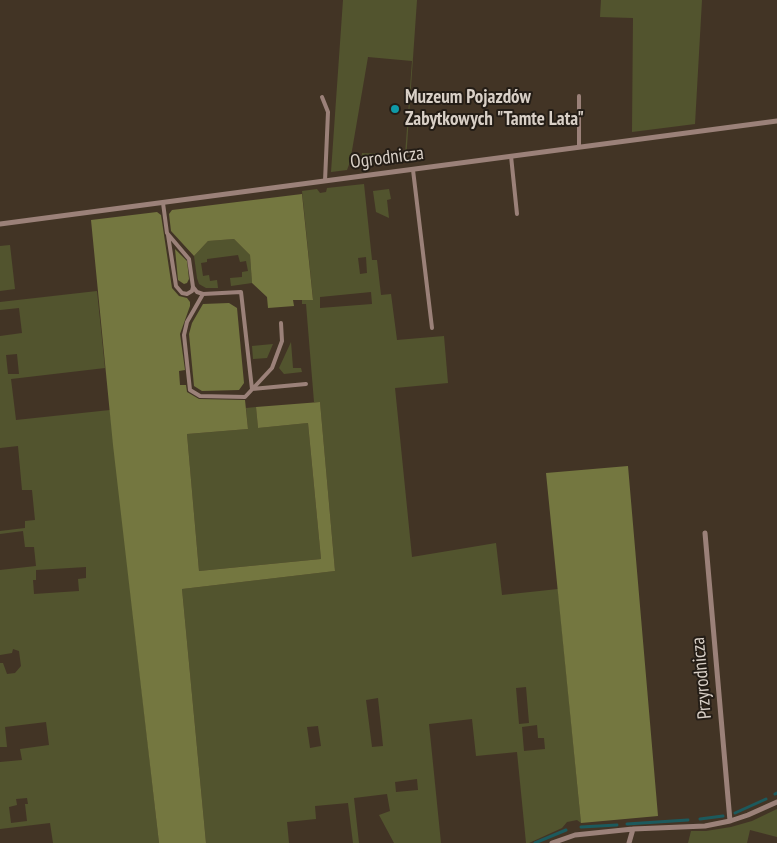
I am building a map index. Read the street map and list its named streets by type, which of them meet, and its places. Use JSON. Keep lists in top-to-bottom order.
{
  "streets": {
    "street": ["Ogrodnicza", "Przyrodnicza"]
  },
  "places": ["Muzeum Pojazdów Zabytkowych \"Tamte Lata\""]
}
